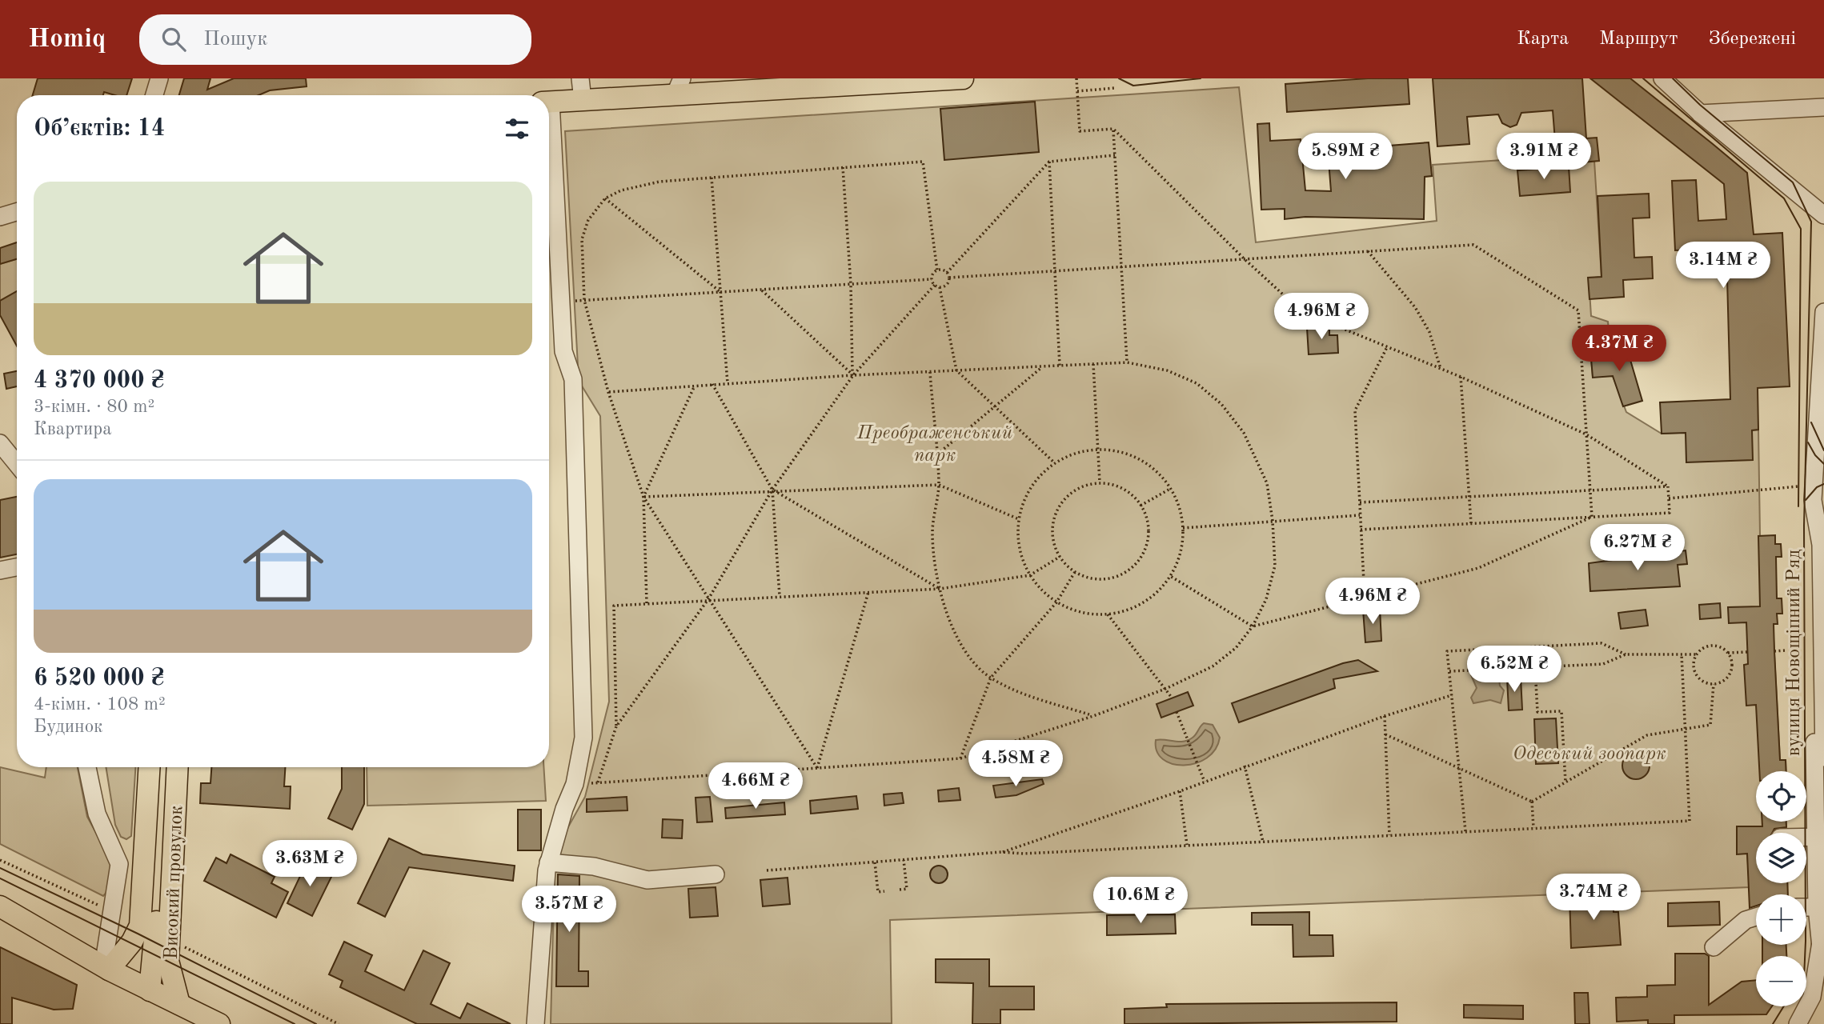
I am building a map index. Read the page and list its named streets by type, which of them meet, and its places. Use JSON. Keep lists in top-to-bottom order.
{
  "streets": {
    "main road": ["Високий провулок"],
    "street": ["вулиця Новощіпний Ряд"]
  },
  "parks": ["Преображенський парк", "Одеський зоопарк"],
  "page": {
    "header": "Homiq",
    "search": "Пошук",
    "nav": ["Карта", "Маршрут", "Збережені"],
    "heading": "Об’єктів: 14",
    "price": [
      "5.89M ₴",
      "3.91M ₴",
      "3.14M ₴",
      "4.96M ₴",
      "4.37M ₴",
      "6.27M ₴",
      "4.96M ₴",
      "6.52M ₴",
      "4.58M ₴",
      "4.66M ₴",
      "3.63M ₴",
      "3.74M ₴",
      "10.6M ₴",
      "3.57M ₴"
    ],
    "list": [
      {
        "name": "4 370 000 ₴",
        "note": "3-кімн. · 80 m² · Квартира"
      },
      {
        "name": "6 520 000 ₴",
        "note": "4-кімн. · 108 m² · Будинок"
      }
    ],
    "map_buttons": ["+", "−"]
  }
}
